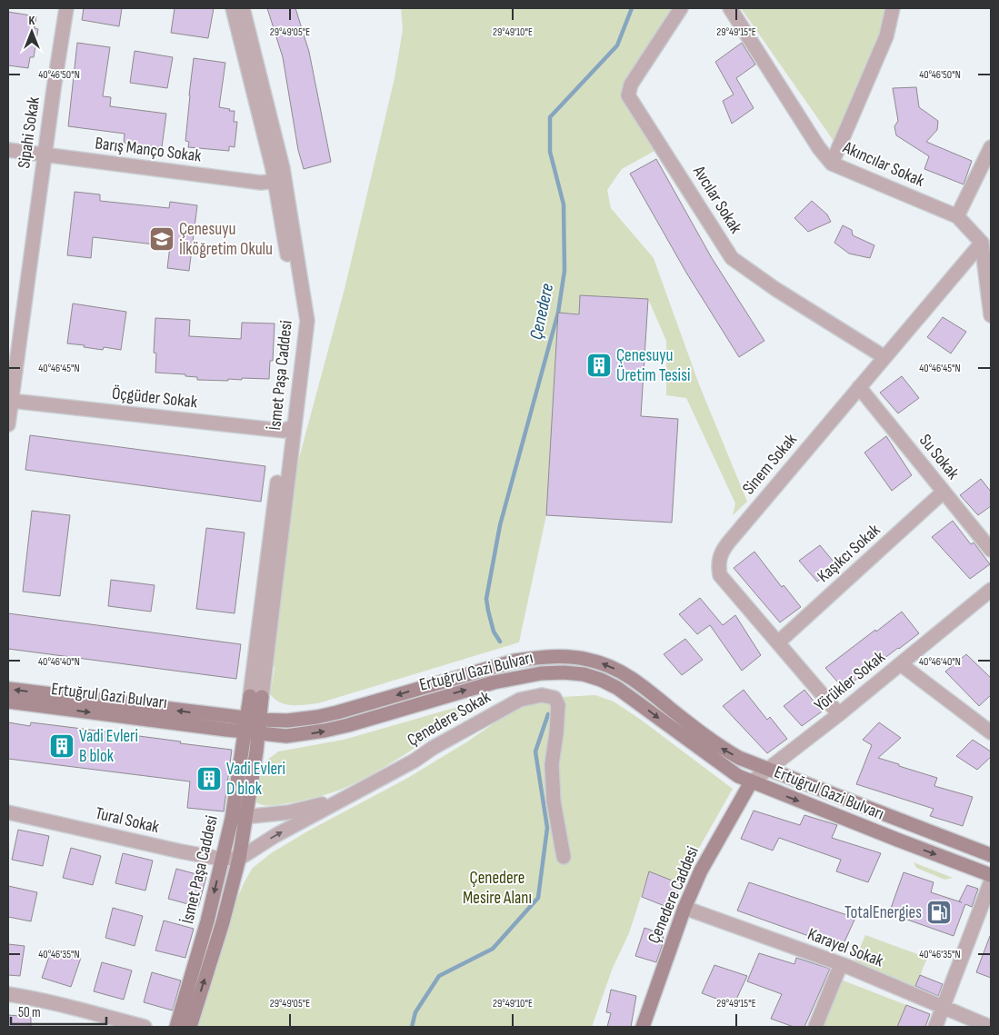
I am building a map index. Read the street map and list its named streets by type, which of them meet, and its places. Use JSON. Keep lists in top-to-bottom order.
{
  "streets": {
    "main road": ["İsmet Paşa Caddesi", "Ertuğrul Gazi Bulvarı", "Çenedere Caddesi"],
    "street": [
      "Sipahi Sokak",
      "Barış Manço Sokak",
      "Akıncılar Sokak",
      "Avcılar Sokak",
      "Öçgüder Sokak",
      "Su Sokak",
      "Sinem Sokak",
      "Kaşıkcı Sokak",
      "Yörükler Sokak",
      "Çenedere Sokak",
      "Tural Sokak",
      "Karayel Sokak"
    ]
  },
  "crossings": [
    ["Sipahi Sokak", "Barış Manço Sokak"],
    ["Sipahi Sokak", "Öçgüder Sokak"],
    ["Barış Manço Sokak", "İsmet Paşa Caddesi"],
    ["Akıncılar Sokak", "Sinem Sokak"],
    ["Avcılar Sokak", "Sinem Sokak"],
    ["İsmet Paşa Caddesi", "Öçgüder Sokak"],
    ["İsmet Paşa Caddesi", "Ertuğrul Gazi Bulvarı"],
    ["İsmet Paşa Caddesi", "Çenedere Sokak"],
    ["İsmet Paşa Caddesi", "Tural Sokak"],
    ["Su Sokak", "Sinem Sokak"],
    ["Su Sokak", "Kaşıkcı Sokak"],
    ["Sinem Sokak", "Kaşıkcı Sokak"],
    ["Sinem Sokak", "Yörükler Sokak"],
    ["Ertuğrul Gazi Bulvarı", "Yörükler Sokak"],
    ["Ertuğrul Gazi Bulvarı", "Çenedere Caddesi"],
    ["Yörükler Sokak", "Çenedere Caddesi"],
    ["Çenedere Sokak", "Tural Sokak"],
    ["Çenedere Caddesi", "Karayel Sokak"]
  ],
  "water": ["Çenedere"],
  "parks": ["Çenedere Mesire Alanı"],
  "places": {
    "school or university": ["Çenesuyu İlköğretim Okulu"],
    "building": ["Çenesuyu Üretim Tesisi", "Vadi Evleri B blok", "Vadi Evleri D blok"],
    "fuel station": ["TotalEnergies"]
  },
  "scale_bar": "50 m",
  "north": "top",
  "coordinates": [
    "29°49'05\"E",
    "29°49'10\"E",
    "29°49'15\"E",
    "40°46'50\"N",
    "40°46'45\"N",
    "40°46'40\"N",
    "40°46'35\"N"
  ]
}
